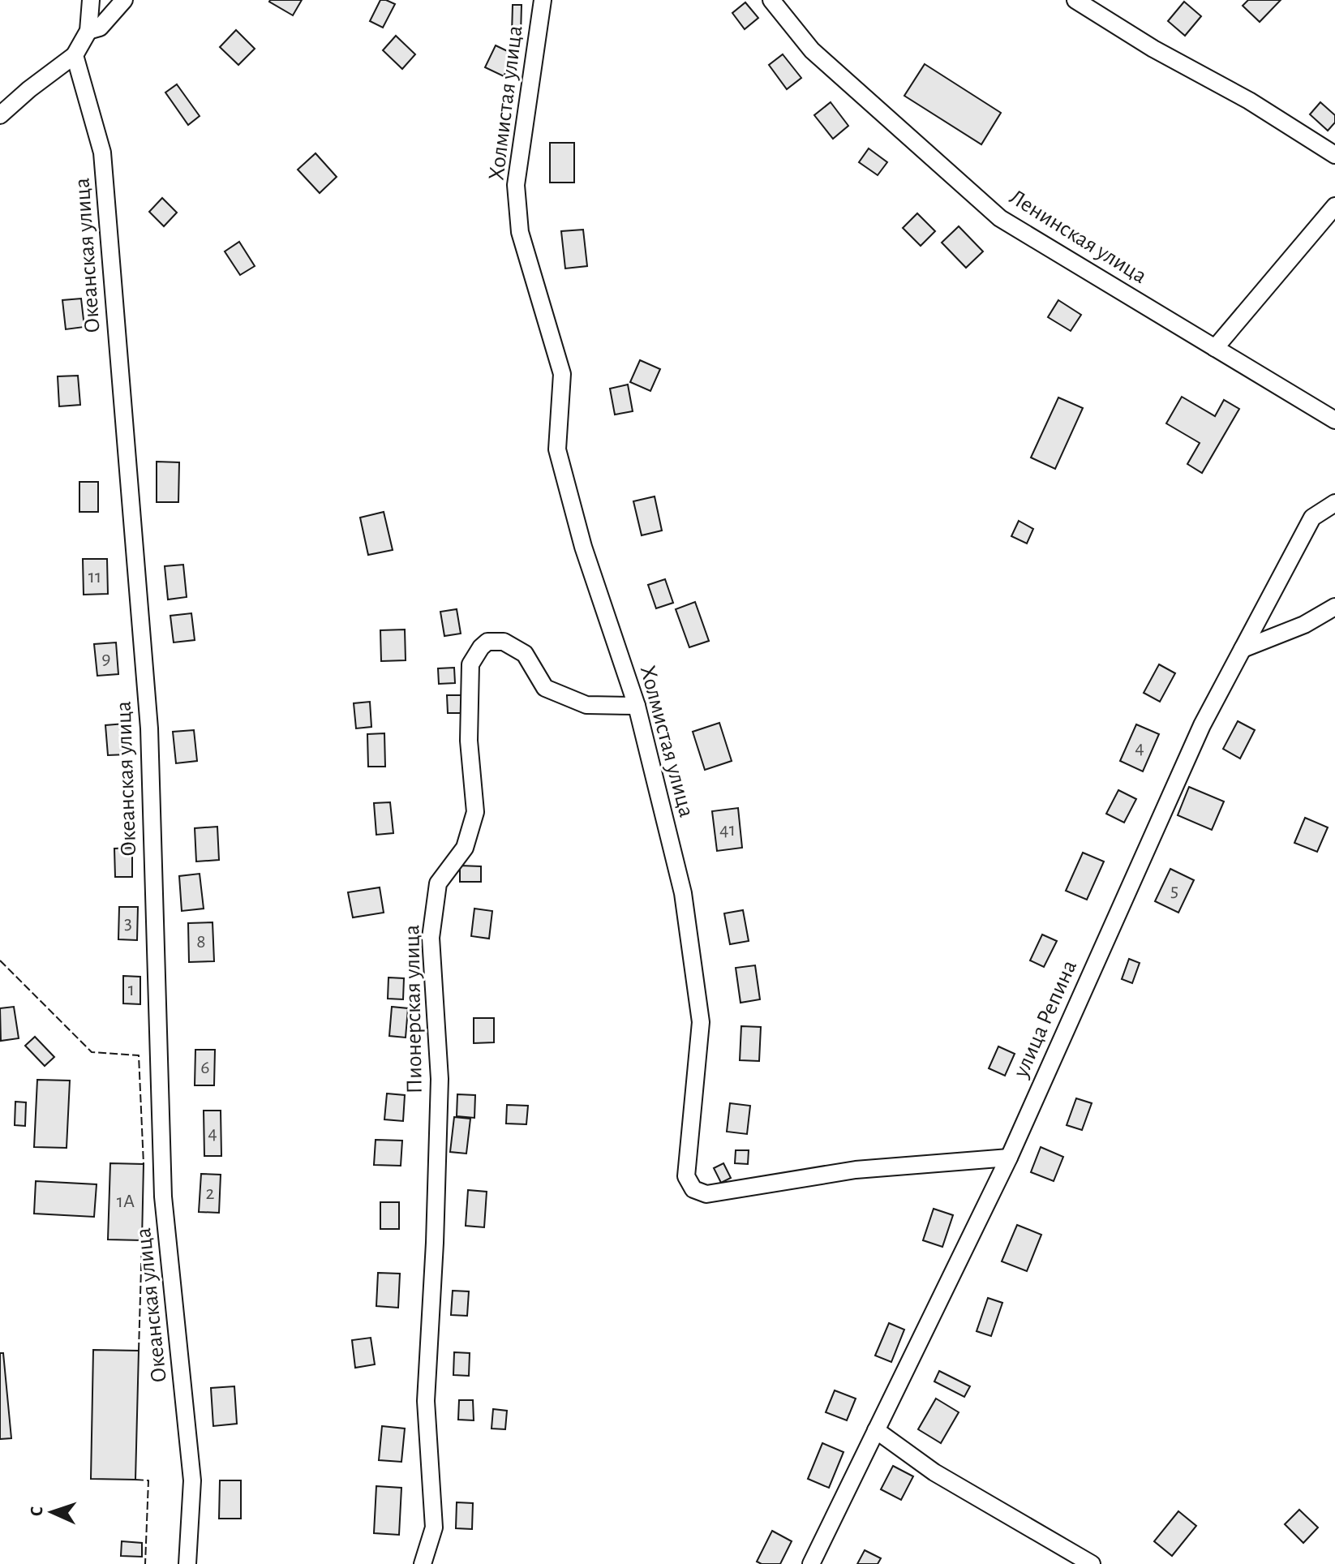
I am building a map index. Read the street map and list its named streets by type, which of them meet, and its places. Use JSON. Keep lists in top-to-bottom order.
{
  "streets": {
    "street": [
      "Холмистая улица",
      "Ленинская улица",
      "Океанская улица",
      "Пионерская улица",
      "улица Репина"
    ]
  },
  "crossings": [
    ["Холмистая улица", "Пионерская улица"],
    ["Холмистая улица", "улица Репина"]
  ],
  "house_numbers": [
    "11",
    "9",
    "4",
    "41",
    "5",
    "3",
    "8",
    "1",
    "6",
    "4",
    "2",
    "1А"
  ],
  "north": "left"
}
